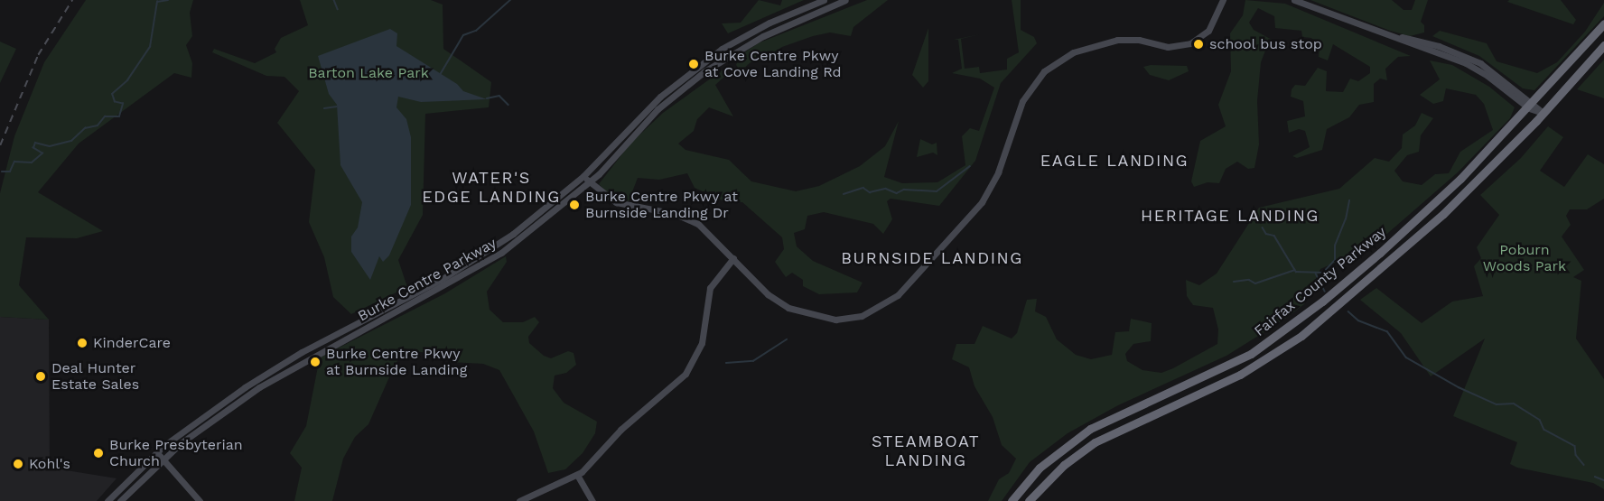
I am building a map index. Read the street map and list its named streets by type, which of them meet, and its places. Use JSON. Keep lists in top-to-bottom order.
{
  "streets": {
    "highway": ["Fairfax County Parkway"],
    "main road": ["Burke Centre Parkway"]
  },
  "districts": [
    "EAGLE LANDING",
    "WATER'S EDGE LANDING",
    "HERITAGE LANDING",
    "BURNSIDE LANDING",
    "STEAMBOAT LANDING"
  ],
  "parks": ["Barton Lake Park", "Poburn Woods Park"],
  "places": [
    "school bus stop",
    "Burke Centre Pkwy at Cove Landing Rd",
    "Burke Centre Pkwy at Burnside Landing Dr",
    "KinderCare",
    "Burke Centre Pkwy at Burnside Landing",
    "Deal Hunter Estate Sales",
    "Burke Presbyterian Church",
    "Kohl's"
  ]
}
